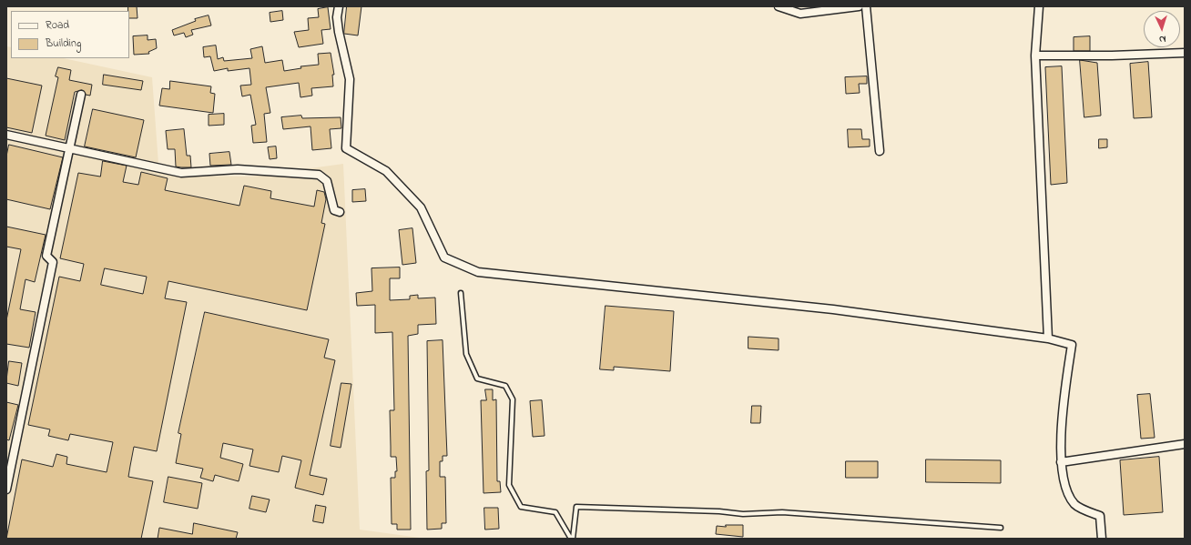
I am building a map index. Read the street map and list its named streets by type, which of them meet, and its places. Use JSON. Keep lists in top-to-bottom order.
{
  "legend": ["Road", "Building"],
  "north": "bottom"
}
